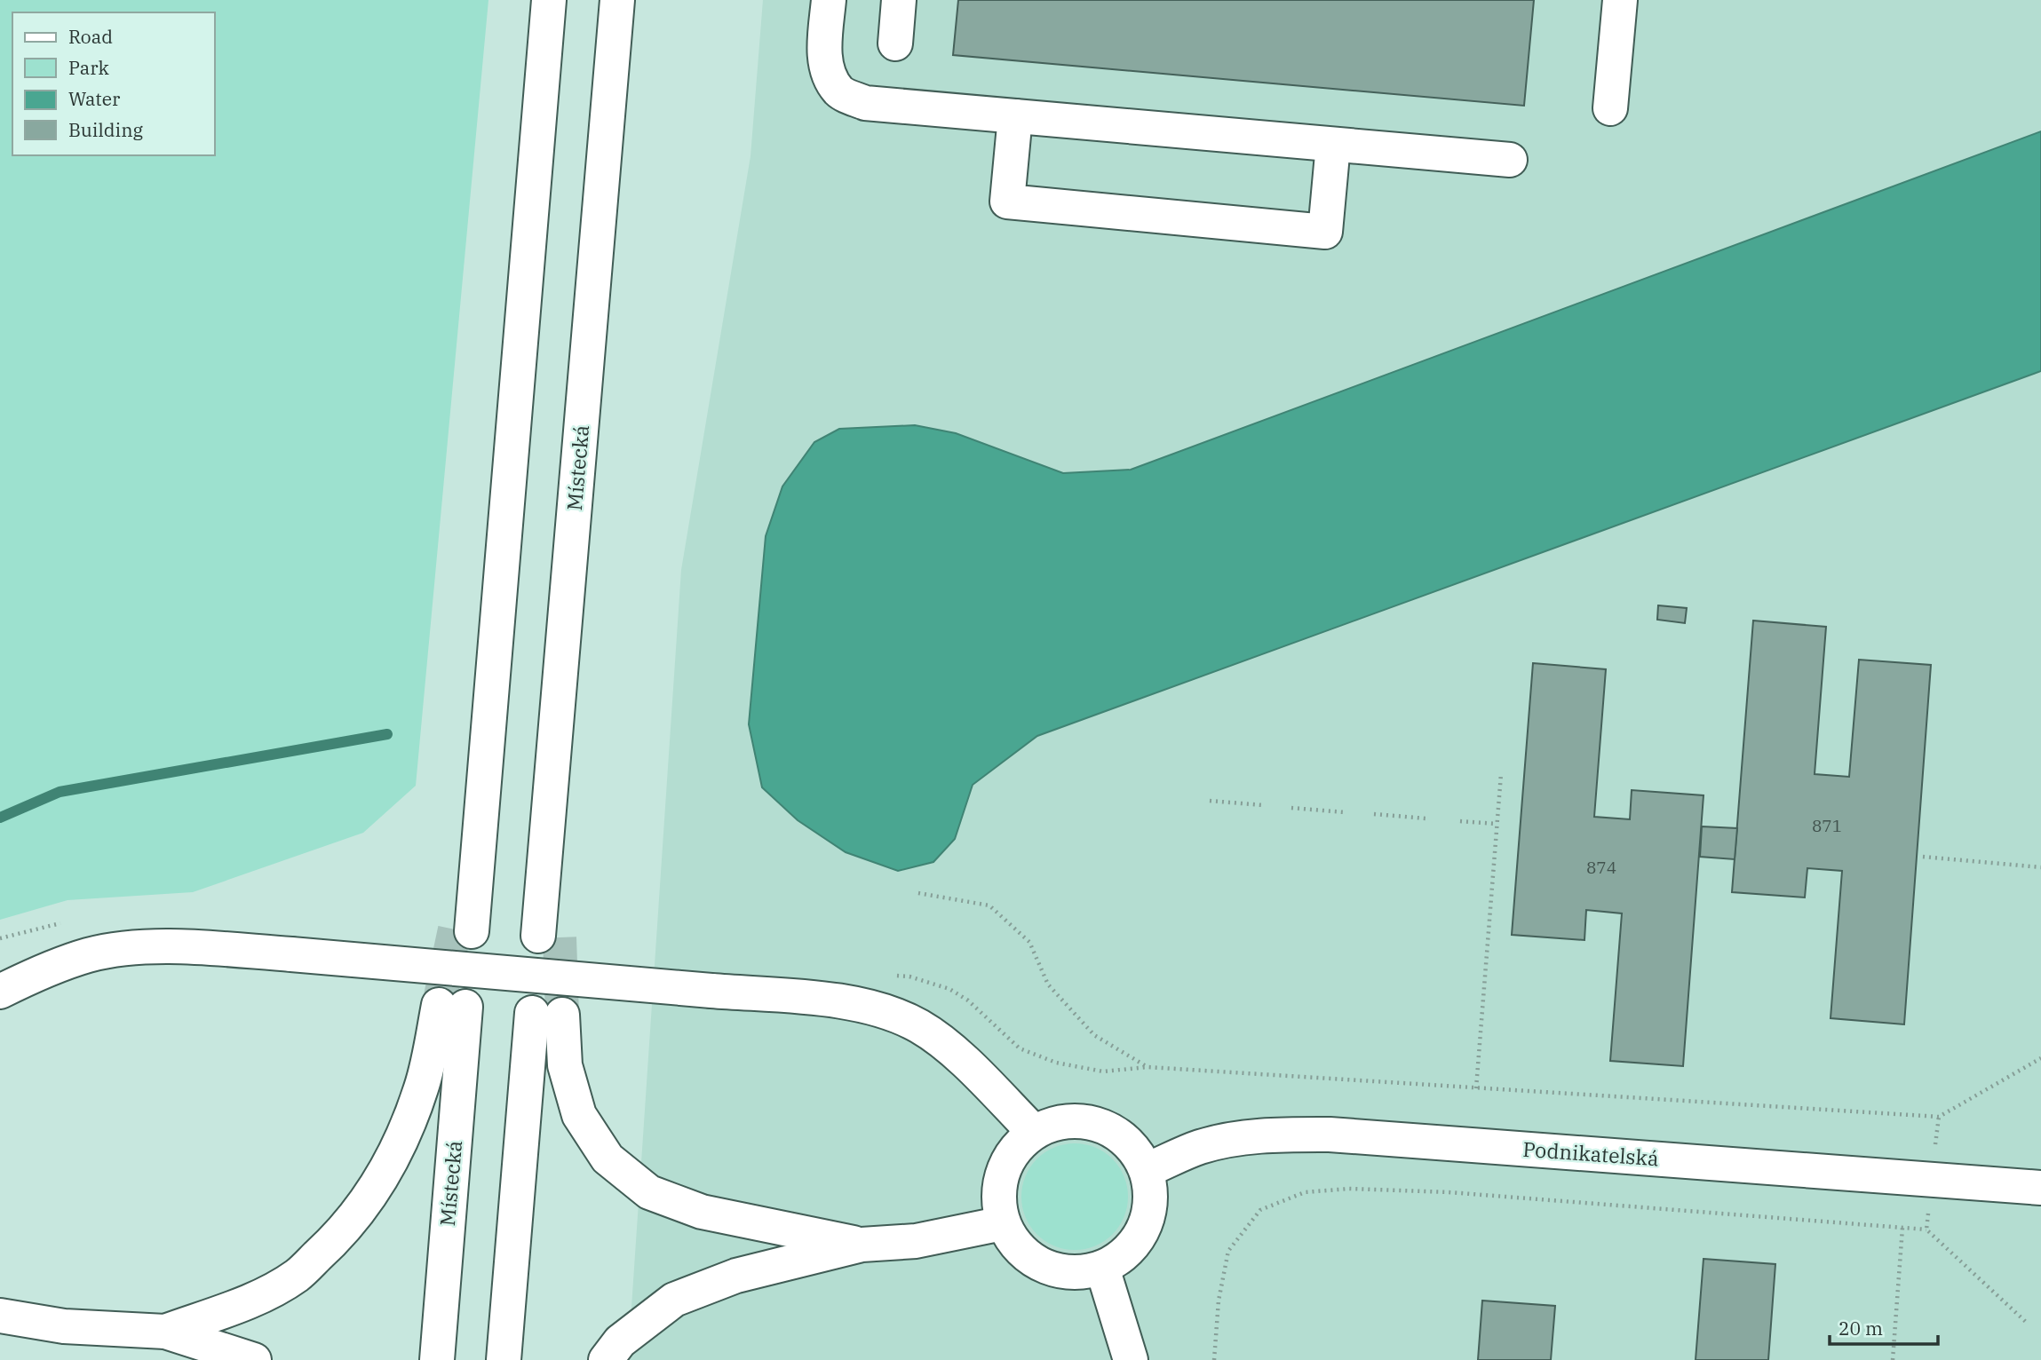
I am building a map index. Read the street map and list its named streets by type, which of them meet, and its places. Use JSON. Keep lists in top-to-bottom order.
{
  "streets": {
    "main road": ["Místecká", "Podnikatelská"]
  },
  "house_numbers": ["871", "874"],
  "legend": [
    "Road",
    "Park",
    "Water",
    "Building"
  ],
  "scale_bar": "20 m"
}
